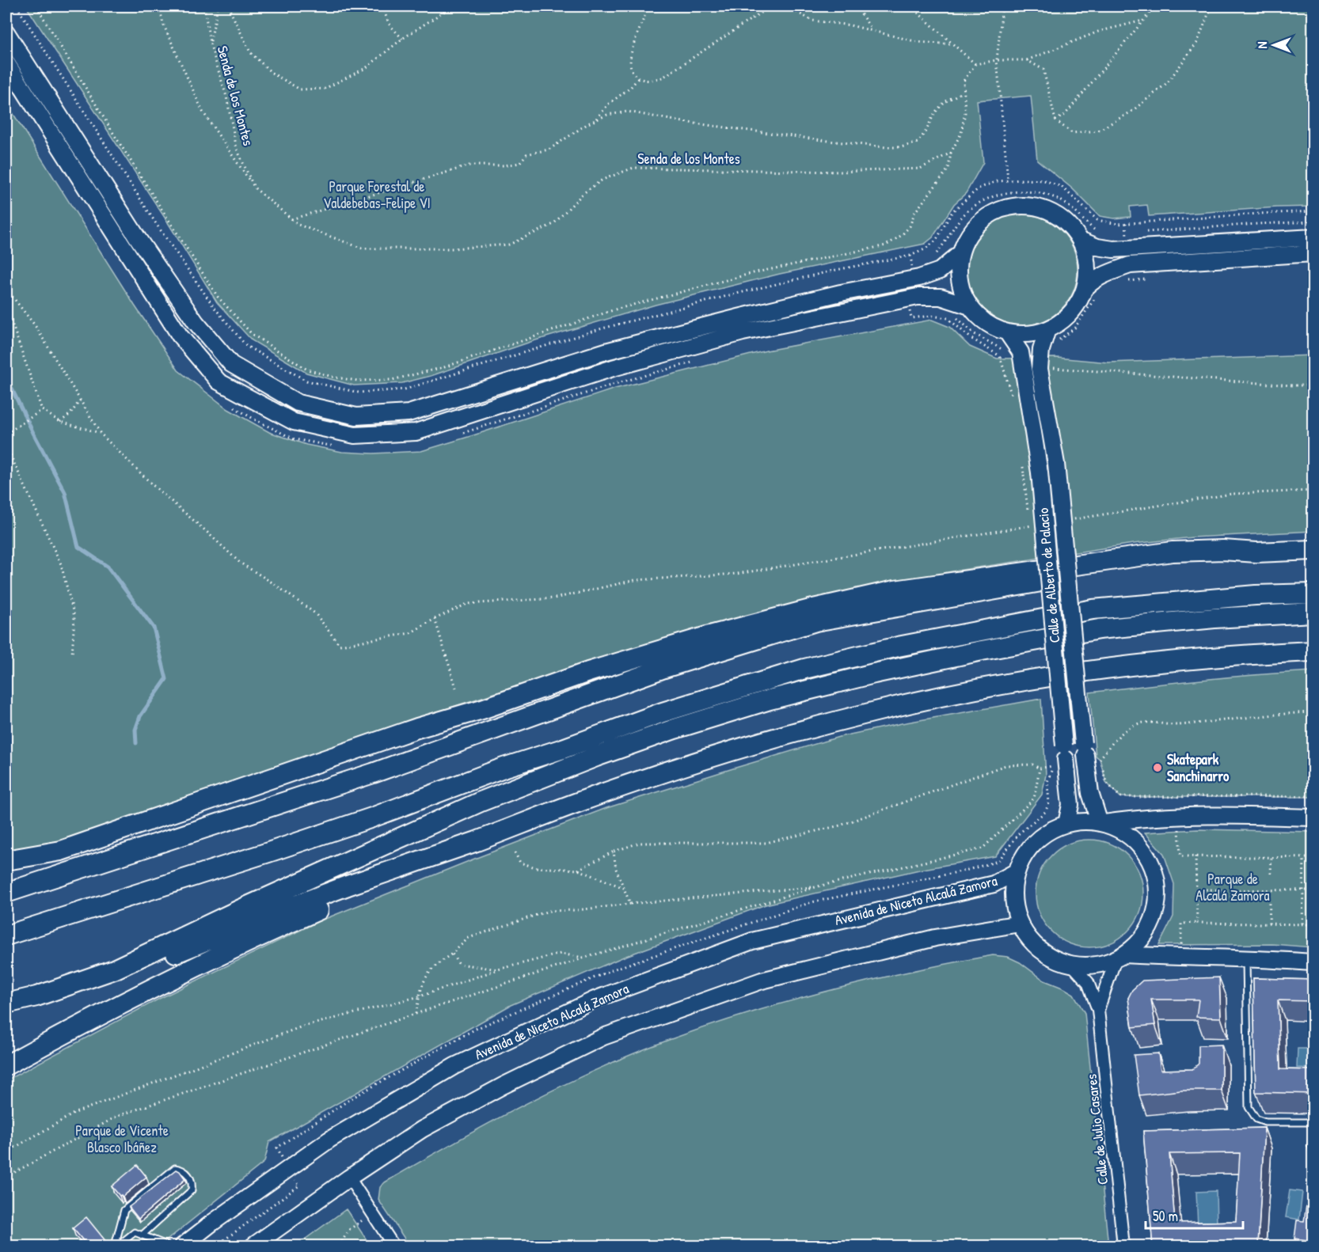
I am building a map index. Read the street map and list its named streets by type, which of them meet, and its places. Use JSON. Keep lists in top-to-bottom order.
{
  "streets": {
    "street": ["Calle de Alberto de Palacio", "Avenida de Niceto Alcalá Zamora", "Calle de Julio Casares"],
    "path": ["Senda de los Montes"]
  },
  "crossings": [
    ["Calle de Alberto de Palacio", "Avenida de Niceto Alcalá Zamora"],
    ["Calle de Alberto de Palacio", "Calle de Julio Casares"],
    ["Avenida de Niceto Alcalá Zamora", "Calle de Julio Casares"]
  ],
  "parks": ["Parque Forestal de Valdebebas-Felipe VI", "Parque de Alcalá Zamora", "Parque de Vicente Blasco Ibáñez"],
  "places": ["Skatepark Sanchinarro"],
  "scale_bar": "50 m",
  "north": "left"
}
